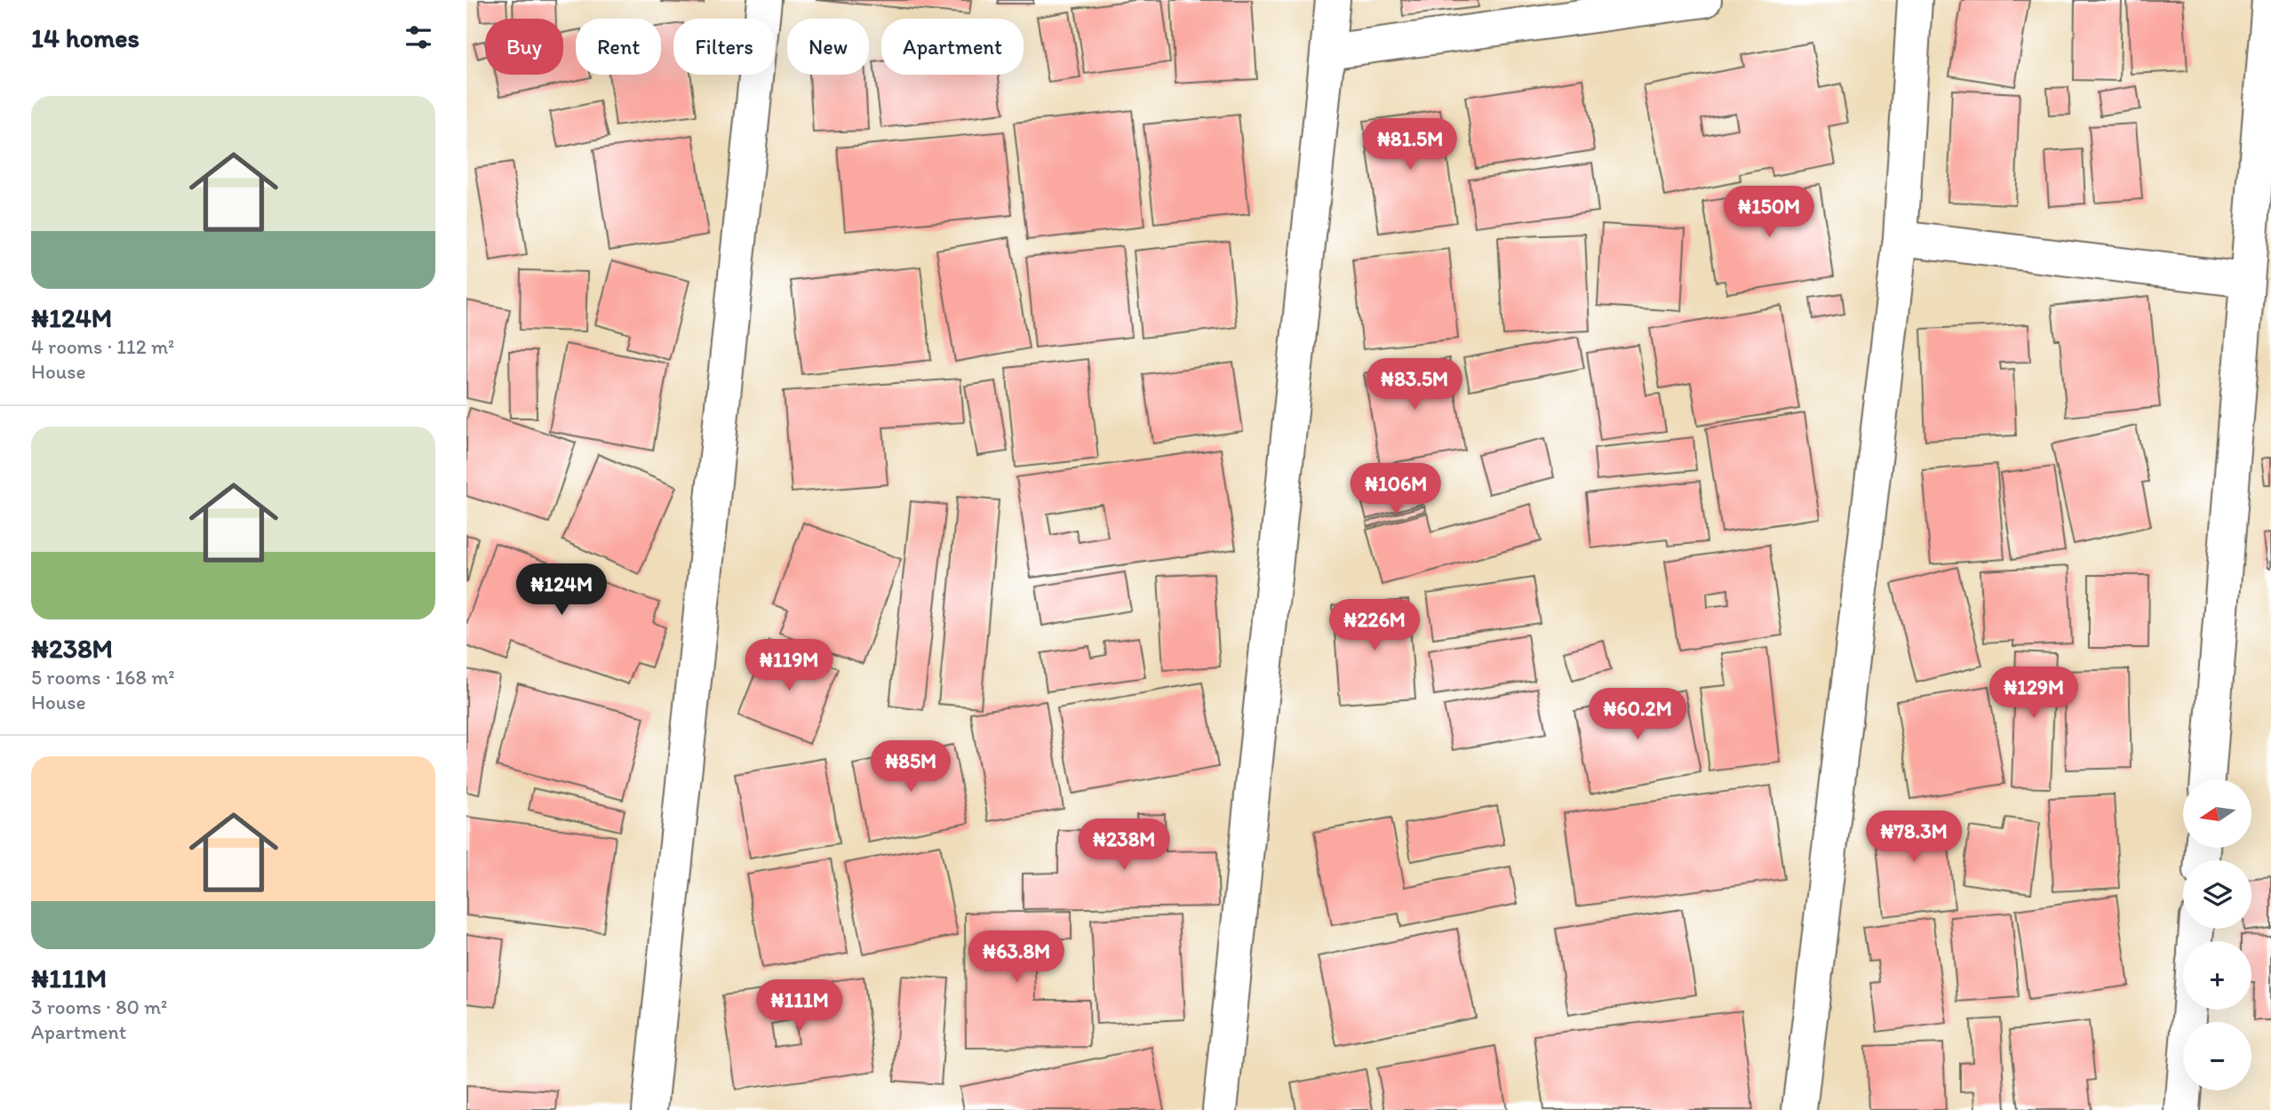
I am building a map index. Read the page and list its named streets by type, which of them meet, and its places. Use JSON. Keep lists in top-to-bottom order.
{
  "north": "left",
  "page": {
    "heading": "14 homes",
    "chip": [
      "Buy",
      "Rent",
      "Filters",
      "New",
      "Apartment"
    ],
    "list": [
      {
        "name": "₦124M",
        "note": "4 rooms · 112 m² · House"
      },
      {
        "name": "₦238M",
        "note": "5 rooms · 168 m² · House"
      },
      {
        "name": "₦111M",
        "note": "3 rooms · 80 m² · Apartment"
      }
    ],
    "price": [
      "₦81.5M",
      "₦150M",
      "₦83.5M",
      "₦106M",
      "₦124M",
      "₦226M",
      "₦119M",
      "₦129M",
      "₦60.2M",
      "₦85M",
      "₦78.3M",
      "₦238M",
      "₦63.8M",
      "₦111M"
    ],
    "map_buttons": ["+", "−"]
  }
}
